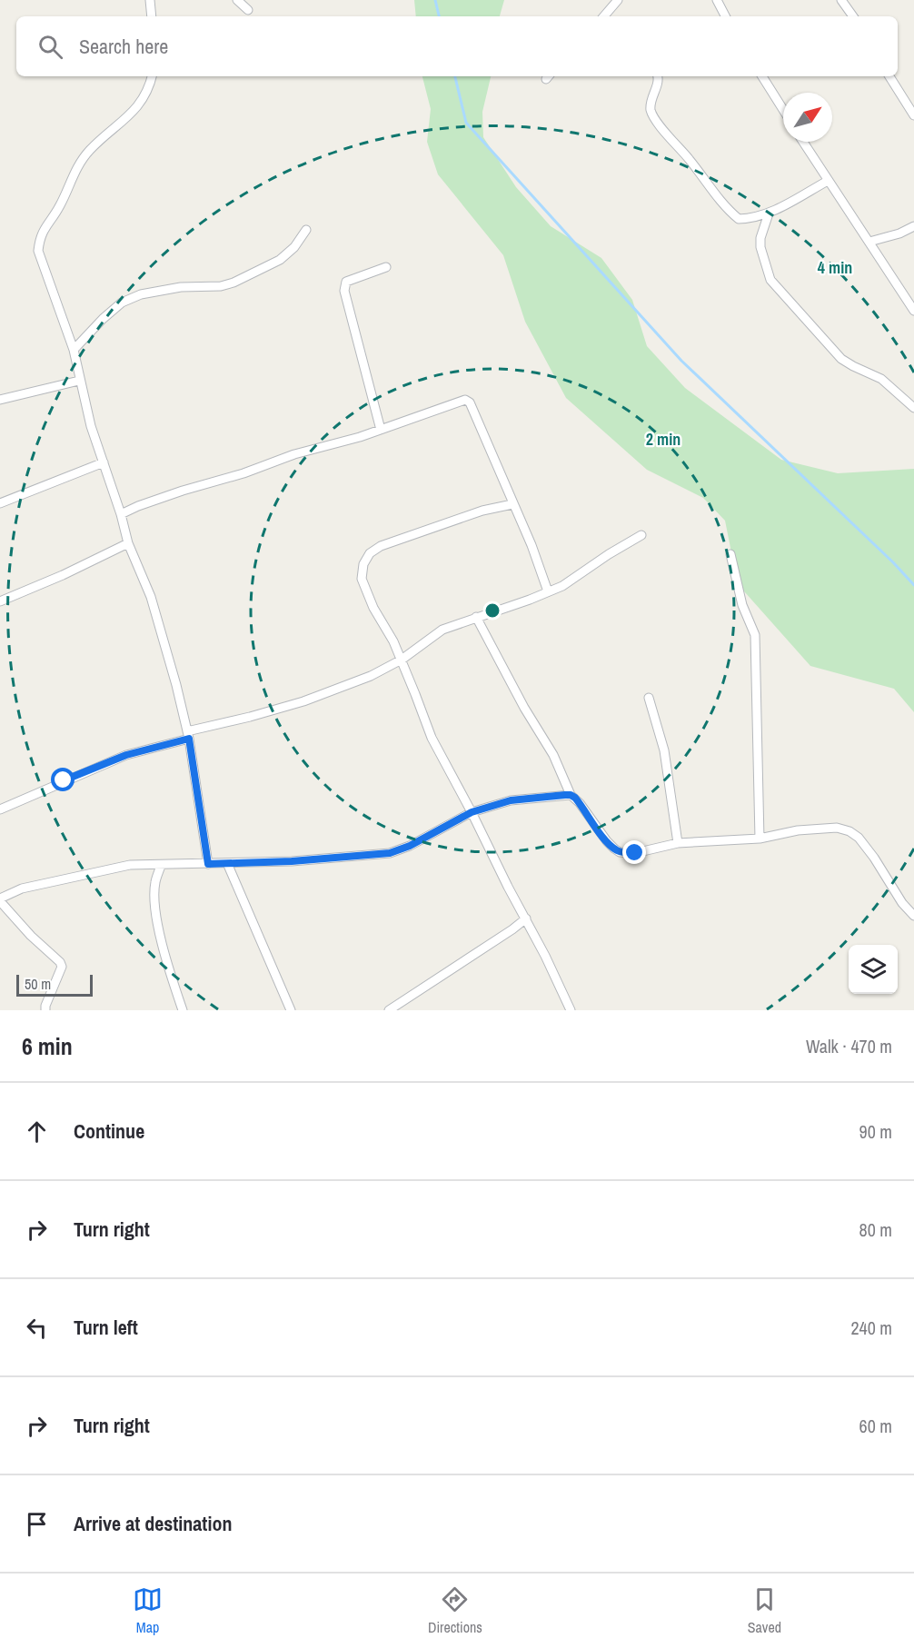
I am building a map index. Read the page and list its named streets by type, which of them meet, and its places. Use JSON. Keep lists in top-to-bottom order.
{
  "scale_bar": "50 m",
  "north": "top right",
  "page": {
    "search": "Search here",
    "scale": "50 m",
    "heading": ["6 min", "Walk · 470 m"],
    "list": [
      ["Continue", "90 m"],
      ["Turn right", "80 m"],
      ["Turn left", "240 m"],
      ["Turn right", "60 m"],
      "Arrive at destination"
    ],
    "nav": ["Map", "Directions", "Saved"]
  },
  "rings": ["4 min", "2 min"]
}
